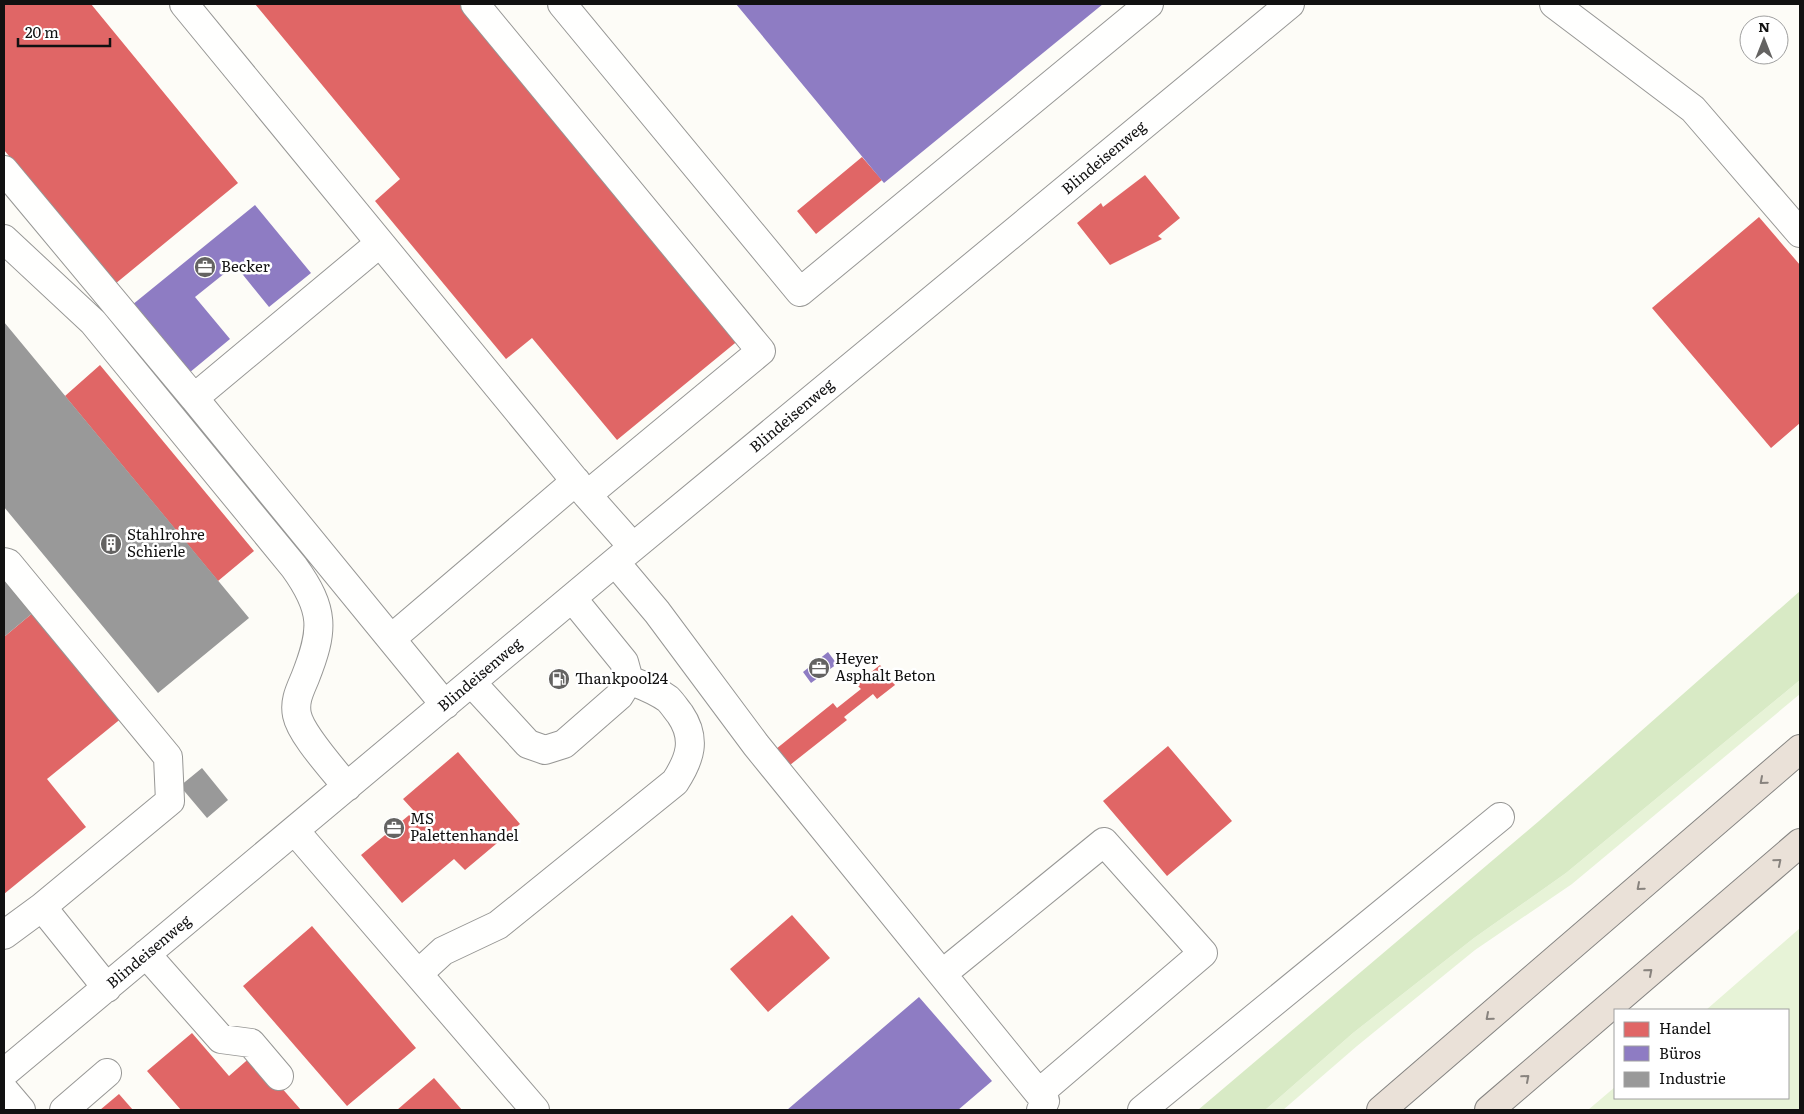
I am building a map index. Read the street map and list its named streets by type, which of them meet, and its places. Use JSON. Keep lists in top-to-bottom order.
{
  "streets": {
    "street": ["Blindeisenweg"]
  },
  "places": {
    "office": ["Becker", "Heyer Asphalt Beton", "MS Palettenhandel"],
    "building": ["Stahlrohre Schierle"],
    "fuel station": ["Thankpool24"]
  },
  "legend": ["Handel", "Büros", "Industrie"],
  "scale_bar": "20 m",
  "north": "top"
}
